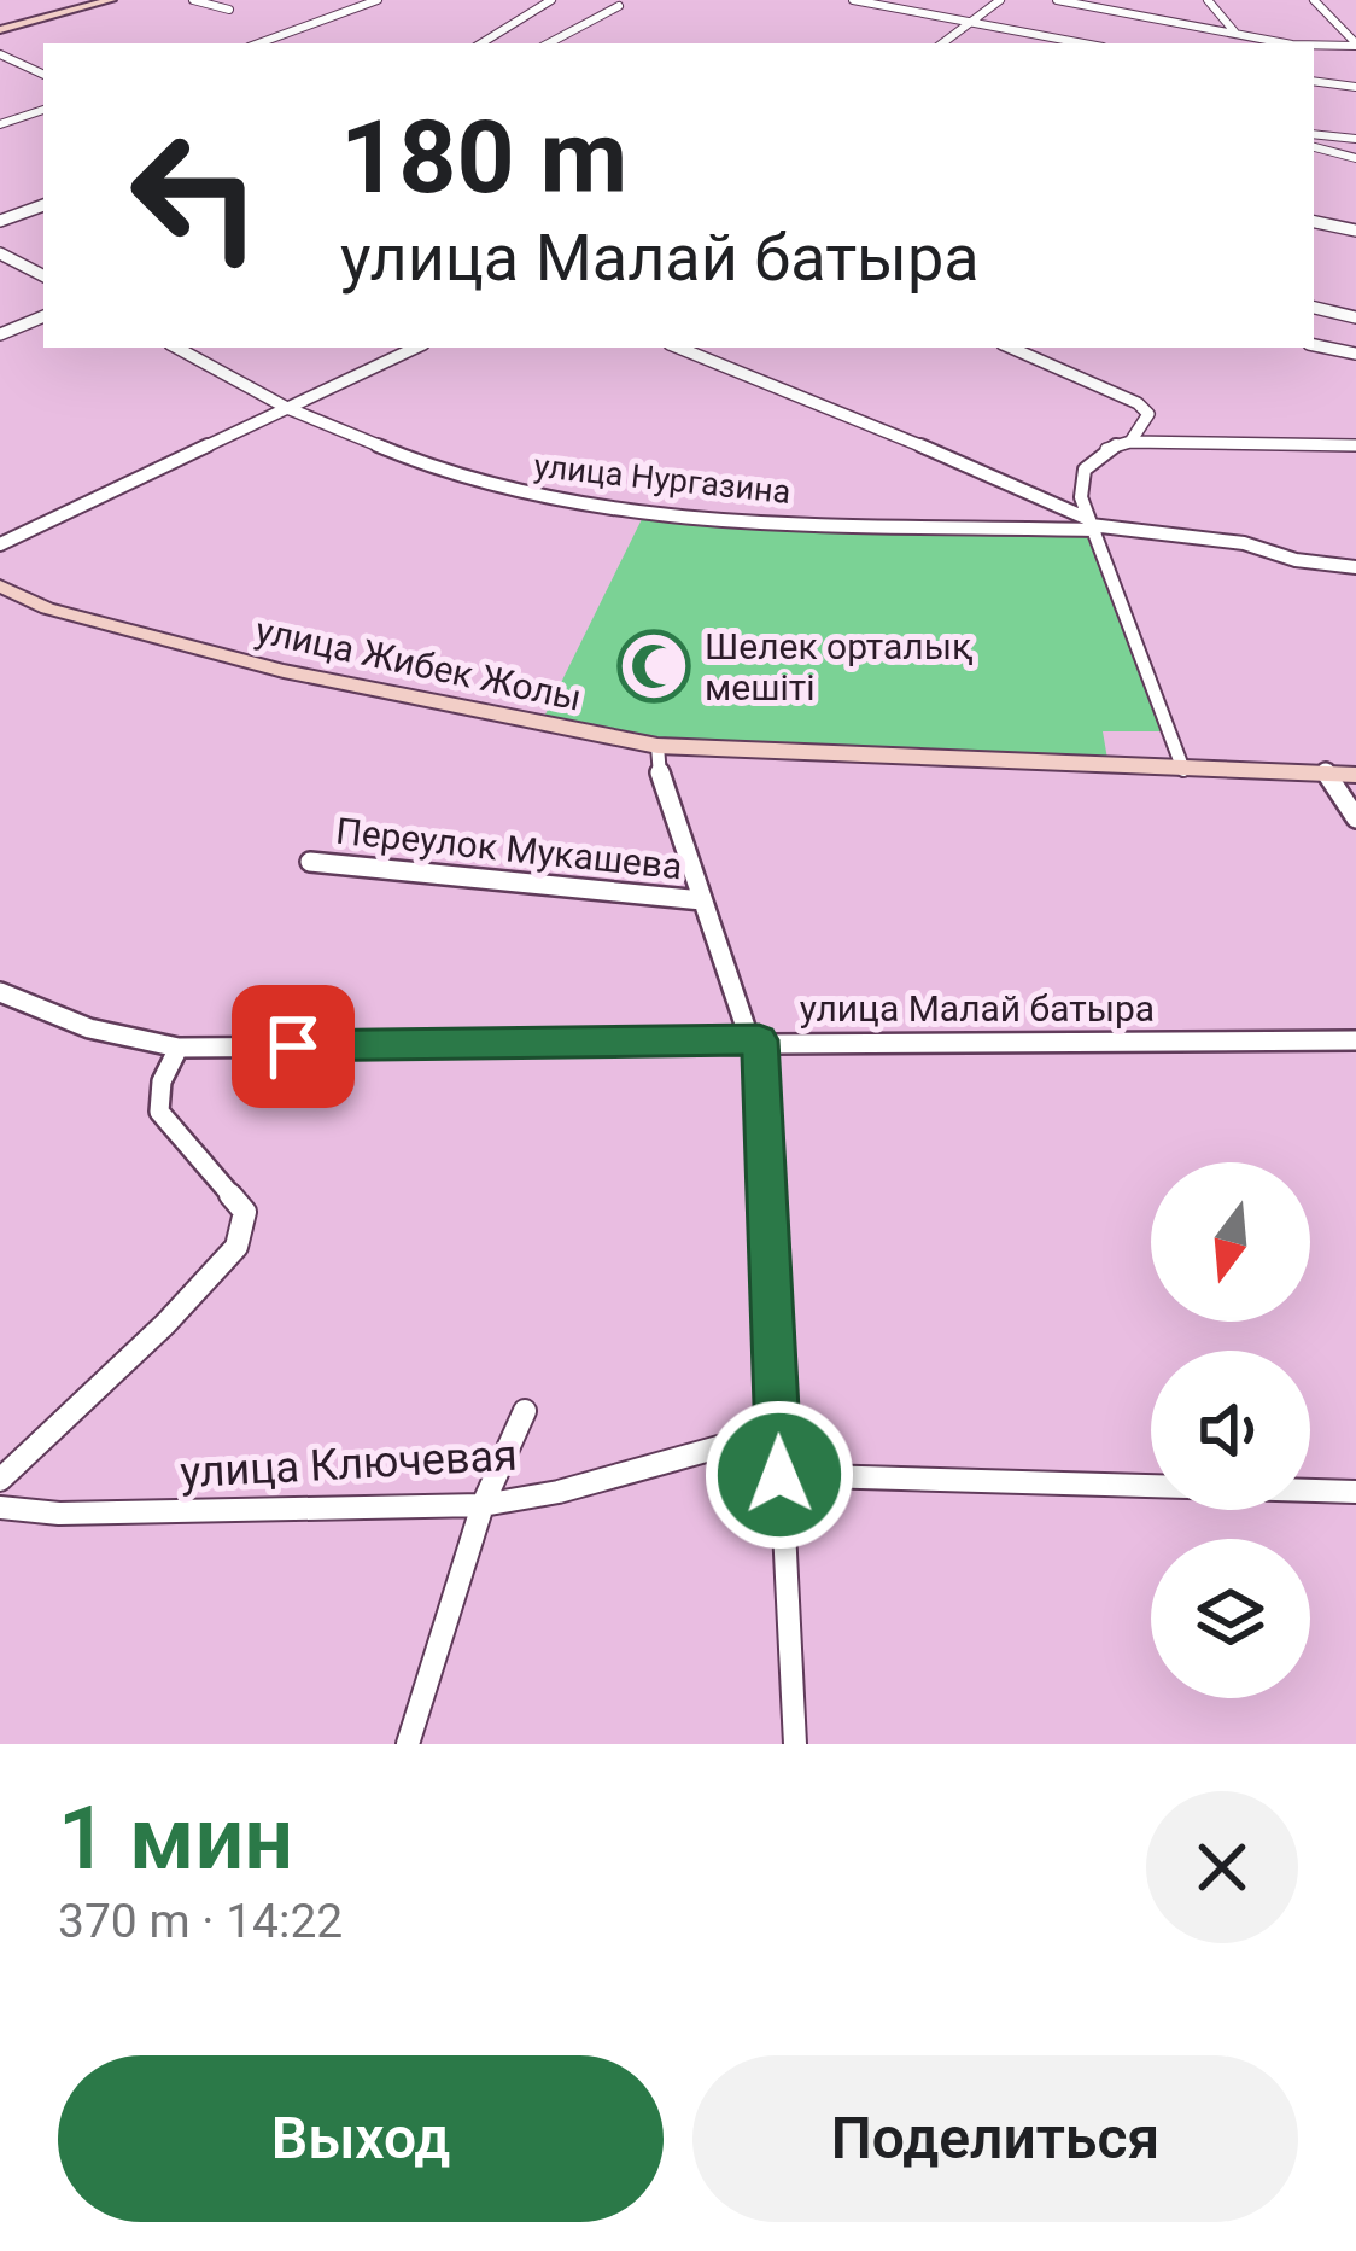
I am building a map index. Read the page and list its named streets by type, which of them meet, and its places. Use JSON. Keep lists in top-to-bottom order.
{
  "streets": {
    "main road": ["улица Жибек Жолы"],
    "street": [
      "улица Нургазина",
      "Переулок Мукашева",
      "улица Малай батыра",
      "улица Ключевая"
    ]
  },
  "places": {
    "mosque": ["Шелек орталық мешіті"]
  },
  "north": "bottom",
  "page": {
    "turn": ["180 m", "улица Малай батыра"],
    "heading": ["1 мин", "370 m · 14:22"],
    "buttons": ["Выход", "Поделиться"]
  }
}
